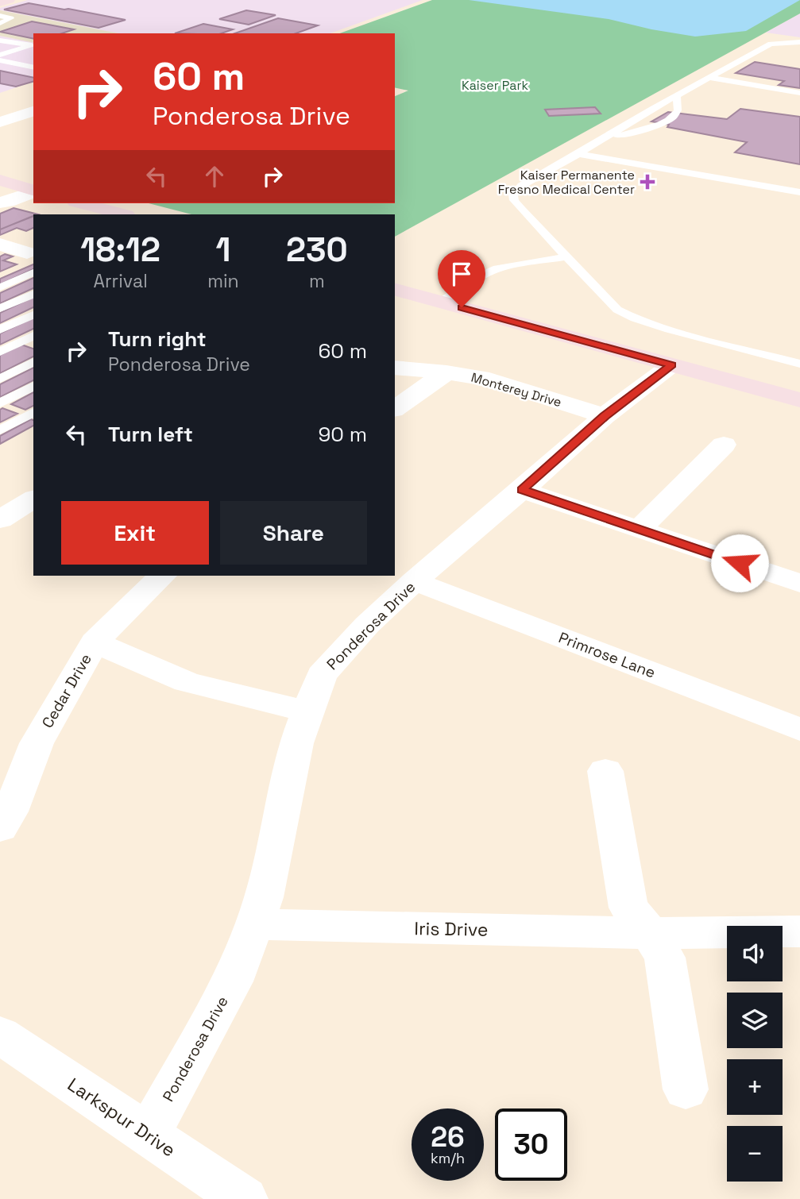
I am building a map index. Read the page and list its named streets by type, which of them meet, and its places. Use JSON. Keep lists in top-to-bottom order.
{
  "streets": {
    "street": [
      "Monterey Drive",
      "Ponderosa Drive",
      "Primrose Lane",
      "Cedar Drive",
      "Iris Drive",
      "Larkspur Drive"
    ]
  },
  "crossings": [
    ["Monterey Drive", "Ponderosa Drive"],
    ["Ponderosa Drive", "Primrose Lane"],
    ["Ponderosa Drive", "Iris Drive"],
    ["Ponderosa Drive", "Larkspur Drive"]
  ],
  "parks": ["Kaiser Park"],
  "places": {
    "health": ["Kaiser Permanente Fresno Medical Center"]
  },
  "page": {
    "turn": ["60 m", "Ponderosa Drive"],
    "eta": [
      "18:12",
      "Arrival",
      "1",
      "min",
      "230",
      "m"
    ],
    "list": [
      {
        "name": "Turn right",
        "note": "Ponderosa Drive",
        "value": "60 m"
      },
      {
        "name": "Turn left",
        "value": "90 m"
      }
    ],
    "buttons": ["Exit", "Share"],
    "map_buttons": ["+", "−"],
    "speed": "26 km/h",
    "limit": "30"
  }
}
